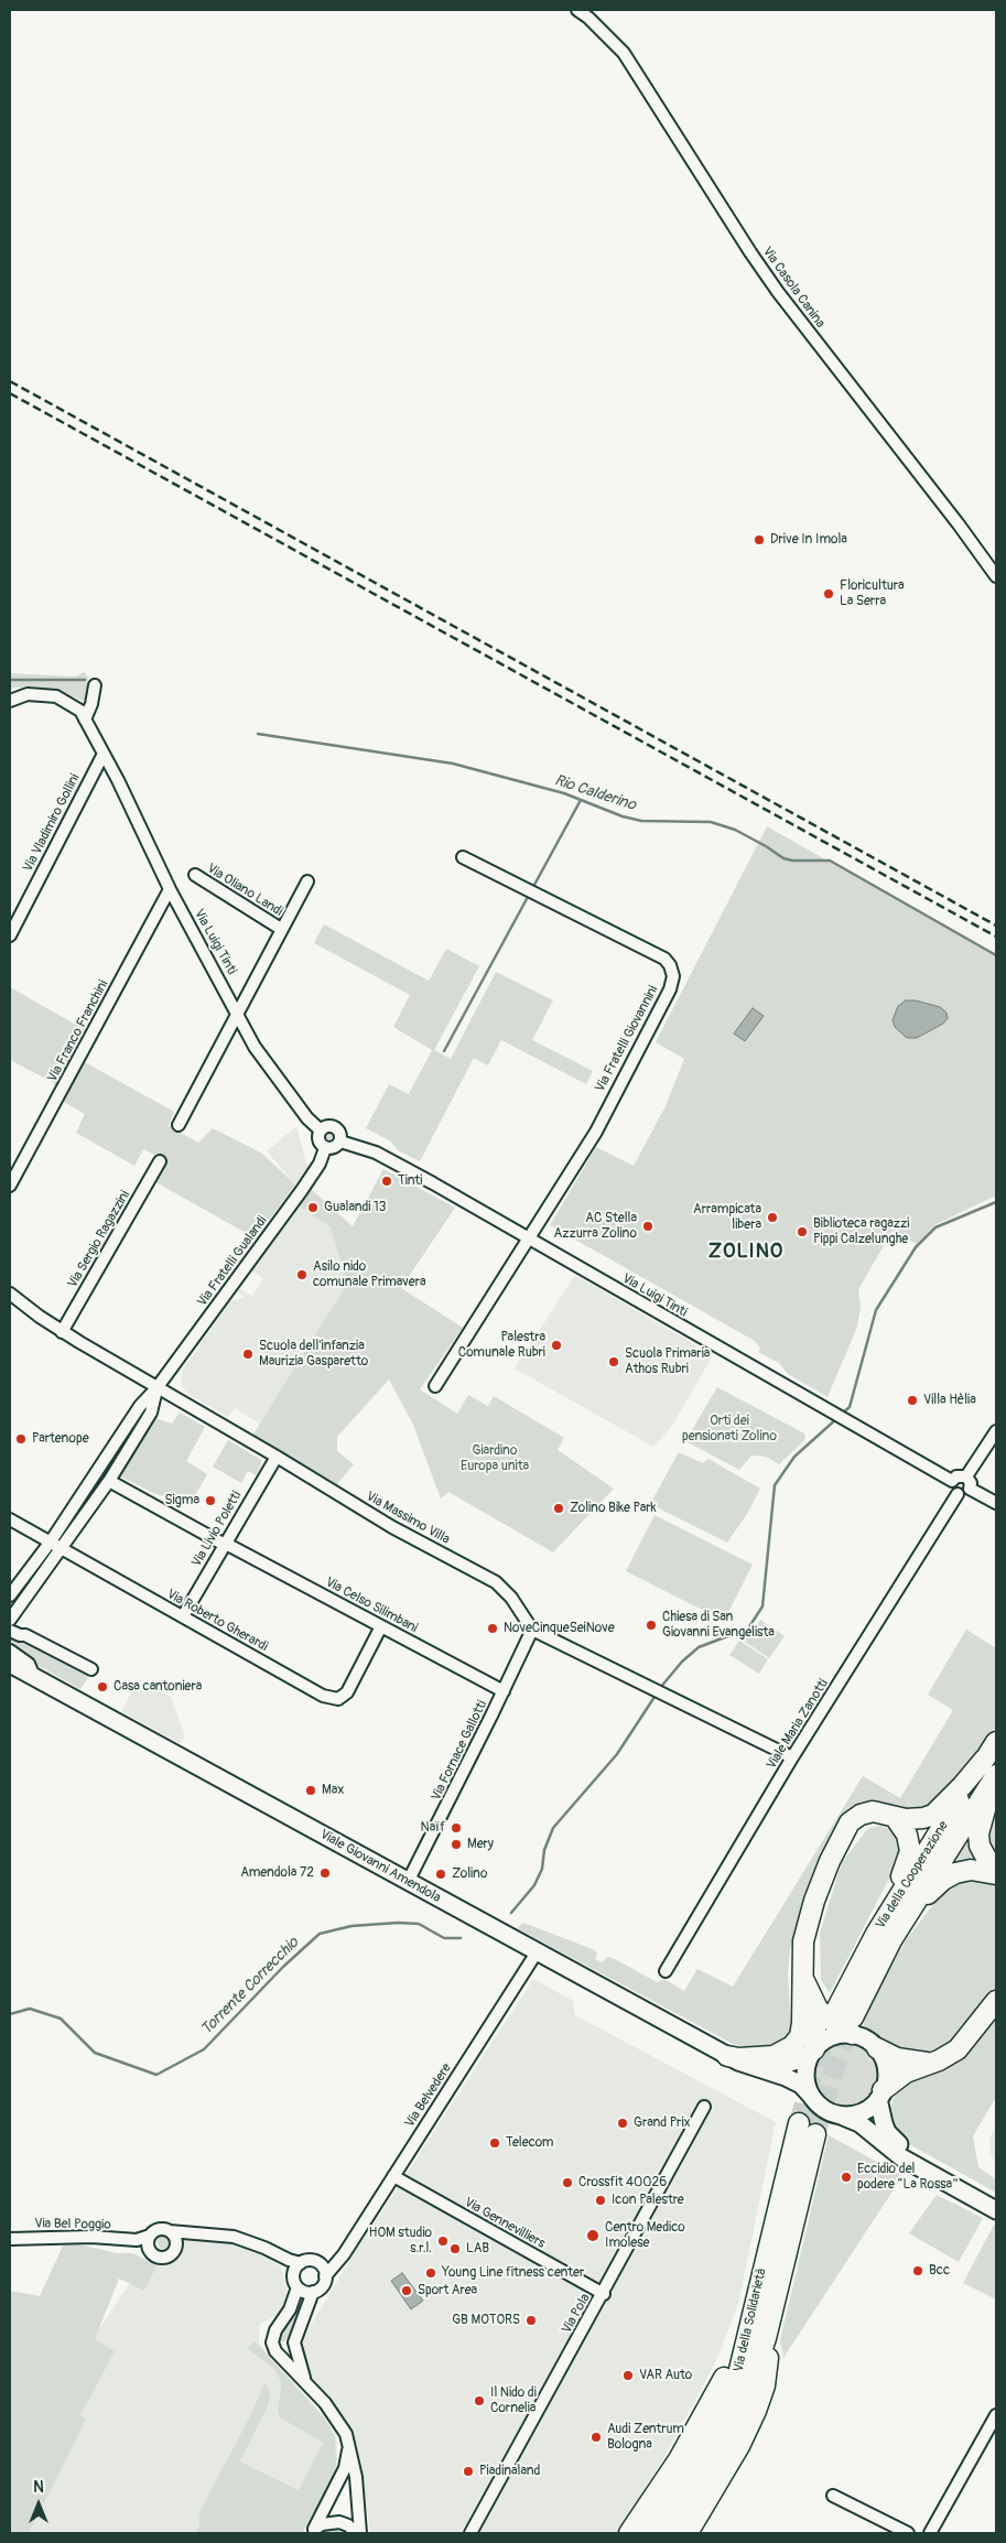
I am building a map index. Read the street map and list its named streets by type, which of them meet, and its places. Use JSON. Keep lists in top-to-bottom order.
{
  "streets": {
    "highway": ["Via della Cooperazione", "Via della Solidarietà"],
    "main road": ["Viale Giovanni Amendola"],
    "street": [
      "Via Casola Canina",
      "Via Vladimiro Gollini",
      "Via Oliano Landi",
      "Via Luigi Tinti",
      "Via Franco Franchini",
      "Via Fratelli Giovannini",
      "Via Sergio Ragazzini",
      "Via Fratelli Gualandi",
      "Via Massimo Villa",
      "Via Livio Poletti",
      "Via Celso Silimbani",
      "Via Roberto Gherardi",
      "Viale Maria Zanotti",
      "Via Fornace Gallotti",
      "Via Belvedere",
      "Via Gennevilliers",
      "Via Bel Poggio",
      "Via Pola"
    ]
  },
  "crossings": [
    ["Via Vladimiro Gollini", "Via Luigi Tinti"],
    ["Via Oliano Landi", "Via Luigi Tinti"],
    ["Via Luigi Tinti", "Via Franco Franchini"],
    ["Via Luigi Tinti", "Via Fratelli Giovannini"],
    ["Via Luigi Tinti", "Via Fratelli Gualandi"],
    ["Via Luigi Tinti", "Viale Maria Zanotti"],
    ["Via Sergio Ragazzini", "Via Massimo Villa"],
    ["Via Fratelli Gualandi", "Via Massimo Villa"],
    ["Via Fratelli Gualandi", "Via Celso Silimbani"],
    ["Via Fratelli Gualandi", "Via Roberto Gherardi"],
    ["Via Massimo Villa", "Via Livio Poletti"],
    ["Via Massimo Villa", "Viale Maria Zanotti"],
    ["Via Massimo Villa", "Via Fornace Gallotti"],
    ["Via Livio Poletti", "Via Celso Silimbani"],
    ["Via Livio Poletti", "Via Roberto Gherardi"],
    ["Via Celso Silimbani", "Via Roberto Gherardi"],
    ["Via Celso Silimbani", "Via Fornace Gallotti"],
    ["Via Fornace Gallotti", "Viale Giovanni Amendola"],
    ["Viale Giovanni Amendola", "Via della Cooperazione"],
    ["Viale Giovanni Amendola", "Via Belvedere"],
    ["Via Belvedere", "Via Gennevilliers"],
    ["Via Belvedere", "Via Bel Poggio"],
    ["Via Gennevilliers", "Via Pola"]
  ],
  "districts": ["ZOLINO"],
  "water": ["Rio Calderino", "Torrente Correcchio"],
  "parks": ["Orti dei pensionati Zolino", "Giardino Europa unita"],
  "places": [
    "Drive In Imola",
    "Floricultura La Serra",
    "Tinti",
    "Gualandi 13",
    "Arrampicata libera",
    "AC Stella Azzurra Zolino",
    "Biblioteca ragazzi Pippi Calzelunghe",
    "Asilo nido comunale Primavera",
    "Palestra Comunale Rubri",
    "Scuola dell'infanzia Maurizia Gasparetto",
    "Scuola Primaria Athos Rubri",
    "Villa Hèlia",
    "Partenope",
    "Sigma",
    "Zolino Bike Park",
    "Chiesa di San Giovanni Evangelista",
    "NoveCinqueSeiNove",
    "Casa cantoniera",
    "Max",
    "Naïf",
    "Mery",
    "Amendola 72",
    "Zolino",
    "Grand Prix",
    "Telecom",
    "Eccidio del podere “La Rossa”",
    "Crossfit 40026",
    "Icon Palestre",
    "Centro Medico Imolese",
    "HOM studio s.r.l.",
    "LAB",
    "Bcc",
    "Young Line fitness center",
    "Sport Area",
    "GB MOTORS",
    "VAR Auto",
    "Il Nido di Cornelia",
    "Audi Zentrum Bologna",
    "Piadinaland"
  ],
  "north": "top"
}
